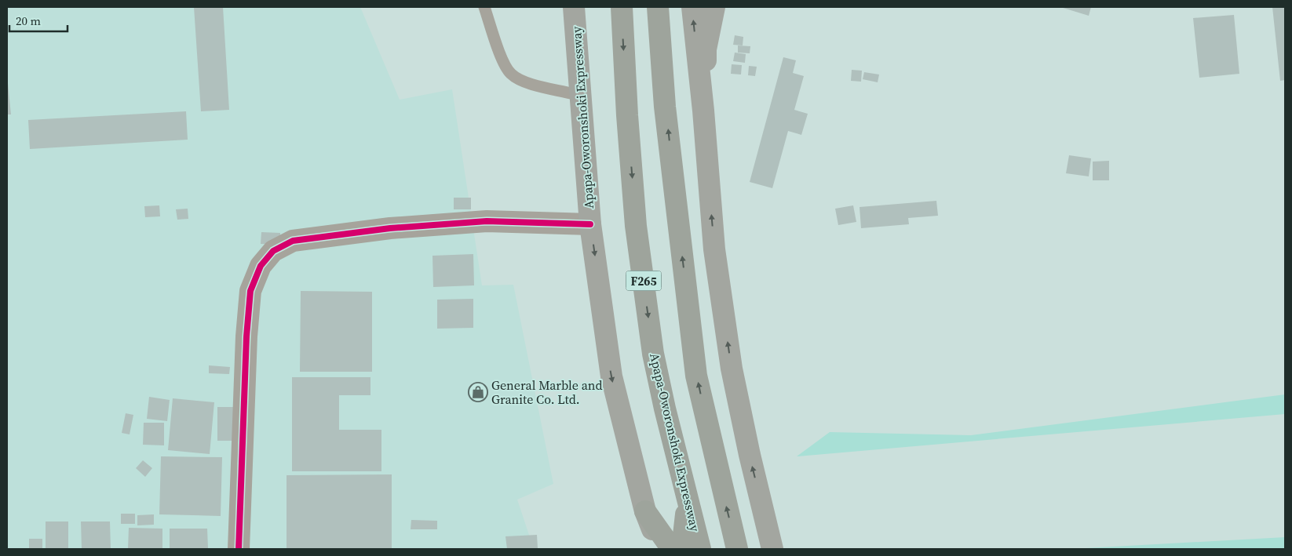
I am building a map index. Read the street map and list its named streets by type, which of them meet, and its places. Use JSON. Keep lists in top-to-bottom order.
{
  "streets": {
    "highway": ["Apapa-Oworonshoki Expressway", "F265"]
  },
  "places": {
    "shop": ["General Marble and Granite Co. Ltd."]
  },
  "scale_bar": "20 m"
}
